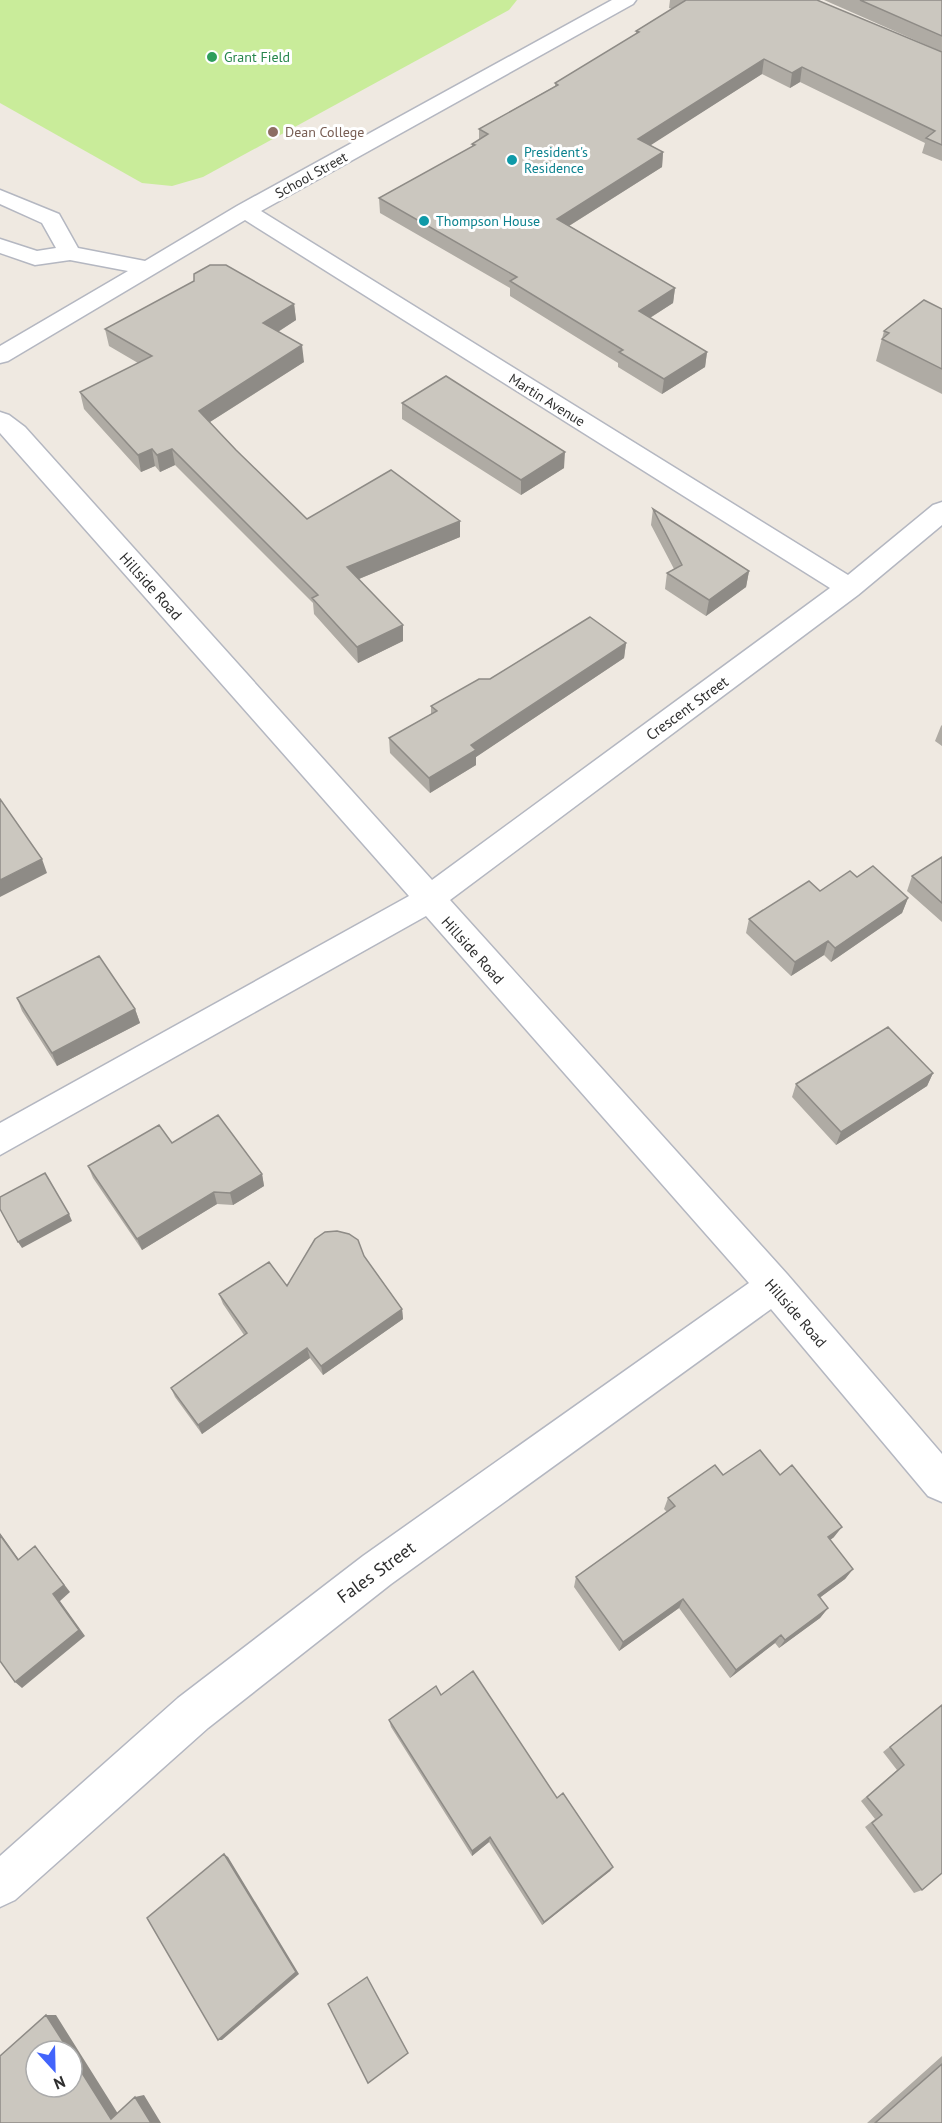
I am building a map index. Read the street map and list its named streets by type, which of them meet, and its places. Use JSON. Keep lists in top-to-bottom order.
{
  "streets": {
    "street": [
      "School Street",
      "Martin Avenue",
      "Hillside Road",
      "Crescent Street",
      "Fales Street"
    ]
  },
  "crossings": [
    ["School Street", "Martin Avenue"],
    ["Martin Avenue", "Crescent Street"],
    ["Hillside Road", "Crescent Street"],
    ["Hillside Road", "Fales Street"]
  ],
  "places": [
    "Grant Field",
    "Dean College",
    "President's Residence",
    "Thompson House"
  ],
  "north": "bottom"
}
